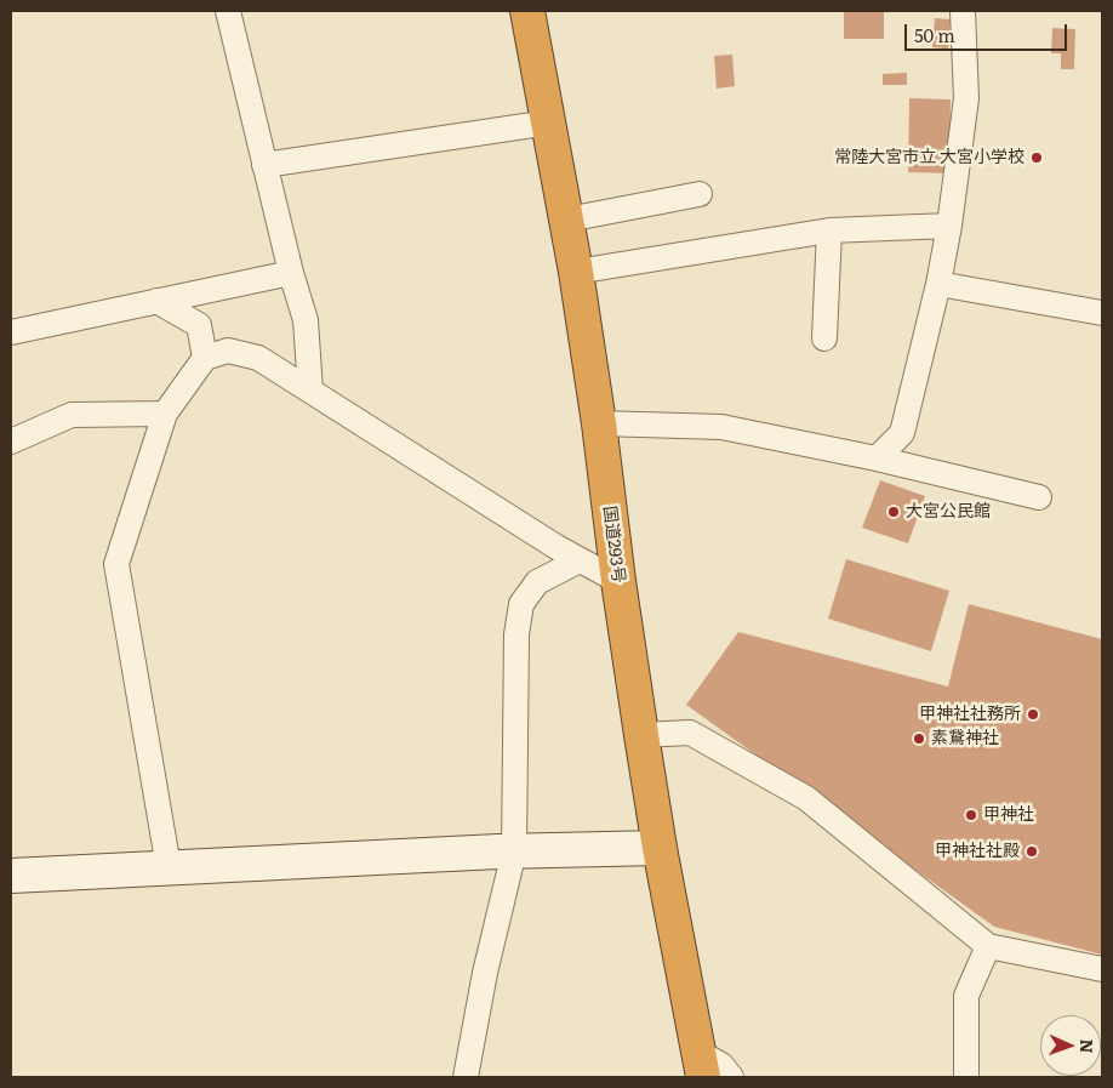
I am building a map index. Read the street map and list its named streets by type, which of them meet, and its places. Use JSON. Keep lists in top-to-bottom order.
{
  "streets": {
    "highway": ["国道293号"]
  },
  "places": [
    "常陸大宮市立 大宮小学校",
    "大宮公民館",
    "甲神社社務所",
    "素鵞神社",
    "甲神社",
    "甲神社社殿"
  ],
  "scale_bar": "50 m",
  "north": "right"
}
